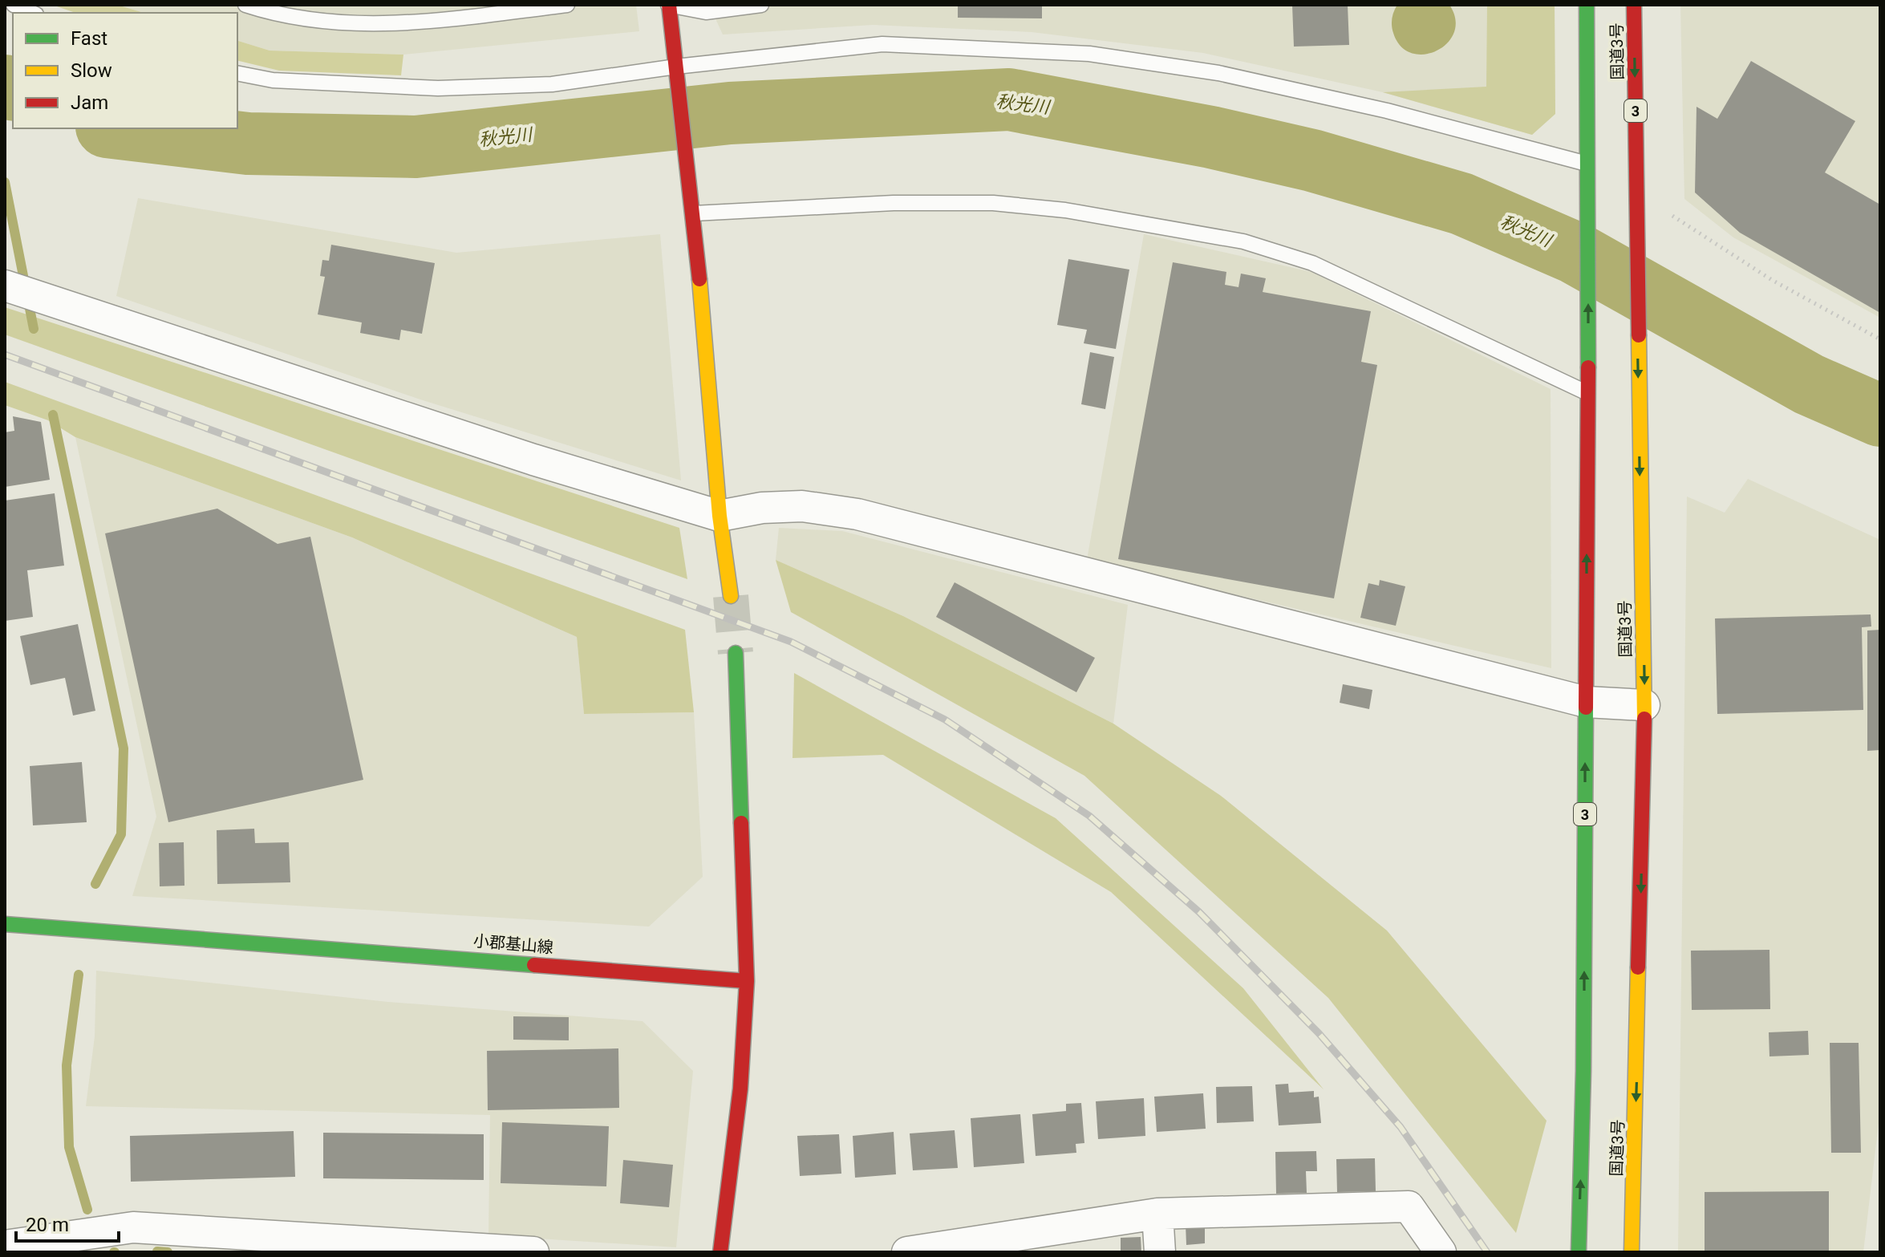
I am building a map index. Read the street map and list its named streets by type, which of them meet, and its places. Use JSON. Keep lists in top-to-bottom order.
{
  "streets": {
    "main road": ["国道3号", "3", "小郡基山線"]
  },
  "water": ["秋光川"],
  "legend": ["Fast", "Slow", "Jam"],
  "scale_bar": "20 m"
}
